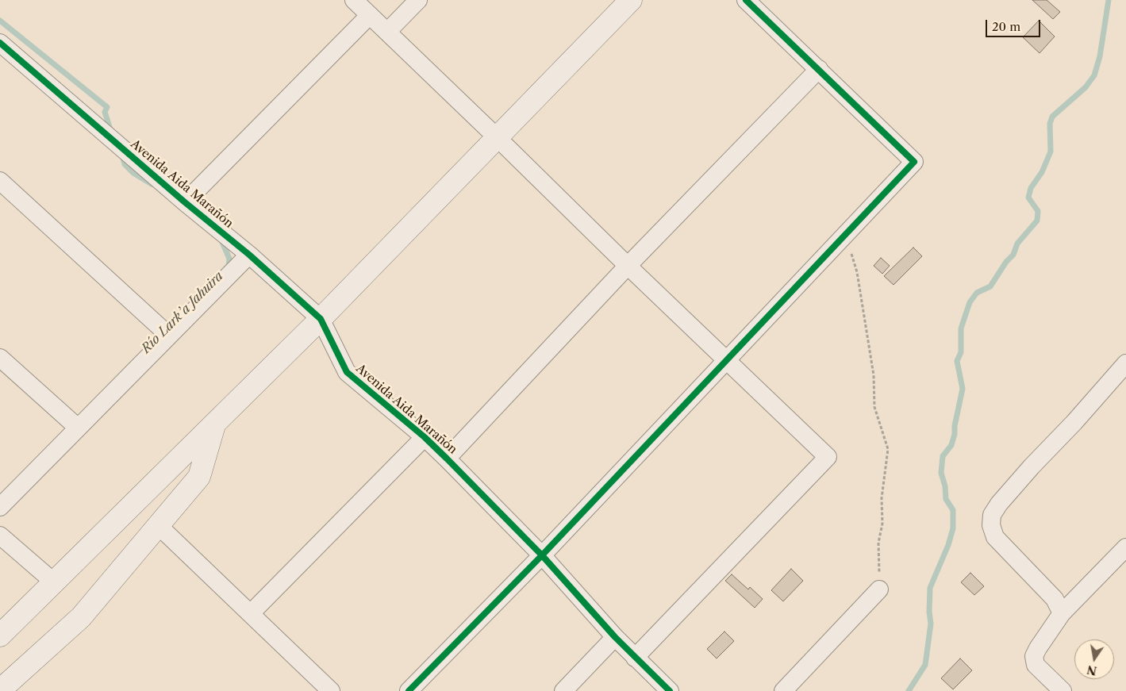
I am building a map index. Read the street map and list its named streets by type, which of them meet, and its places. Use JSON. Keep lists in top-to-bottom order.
{
  "streets": {
    "street": ["Avenida Aida Marañón"]
  },
  "water": ["Río Lark’a Jahuira"],
  "scale_bar": "20 m",
  "north": "bottom"
}
